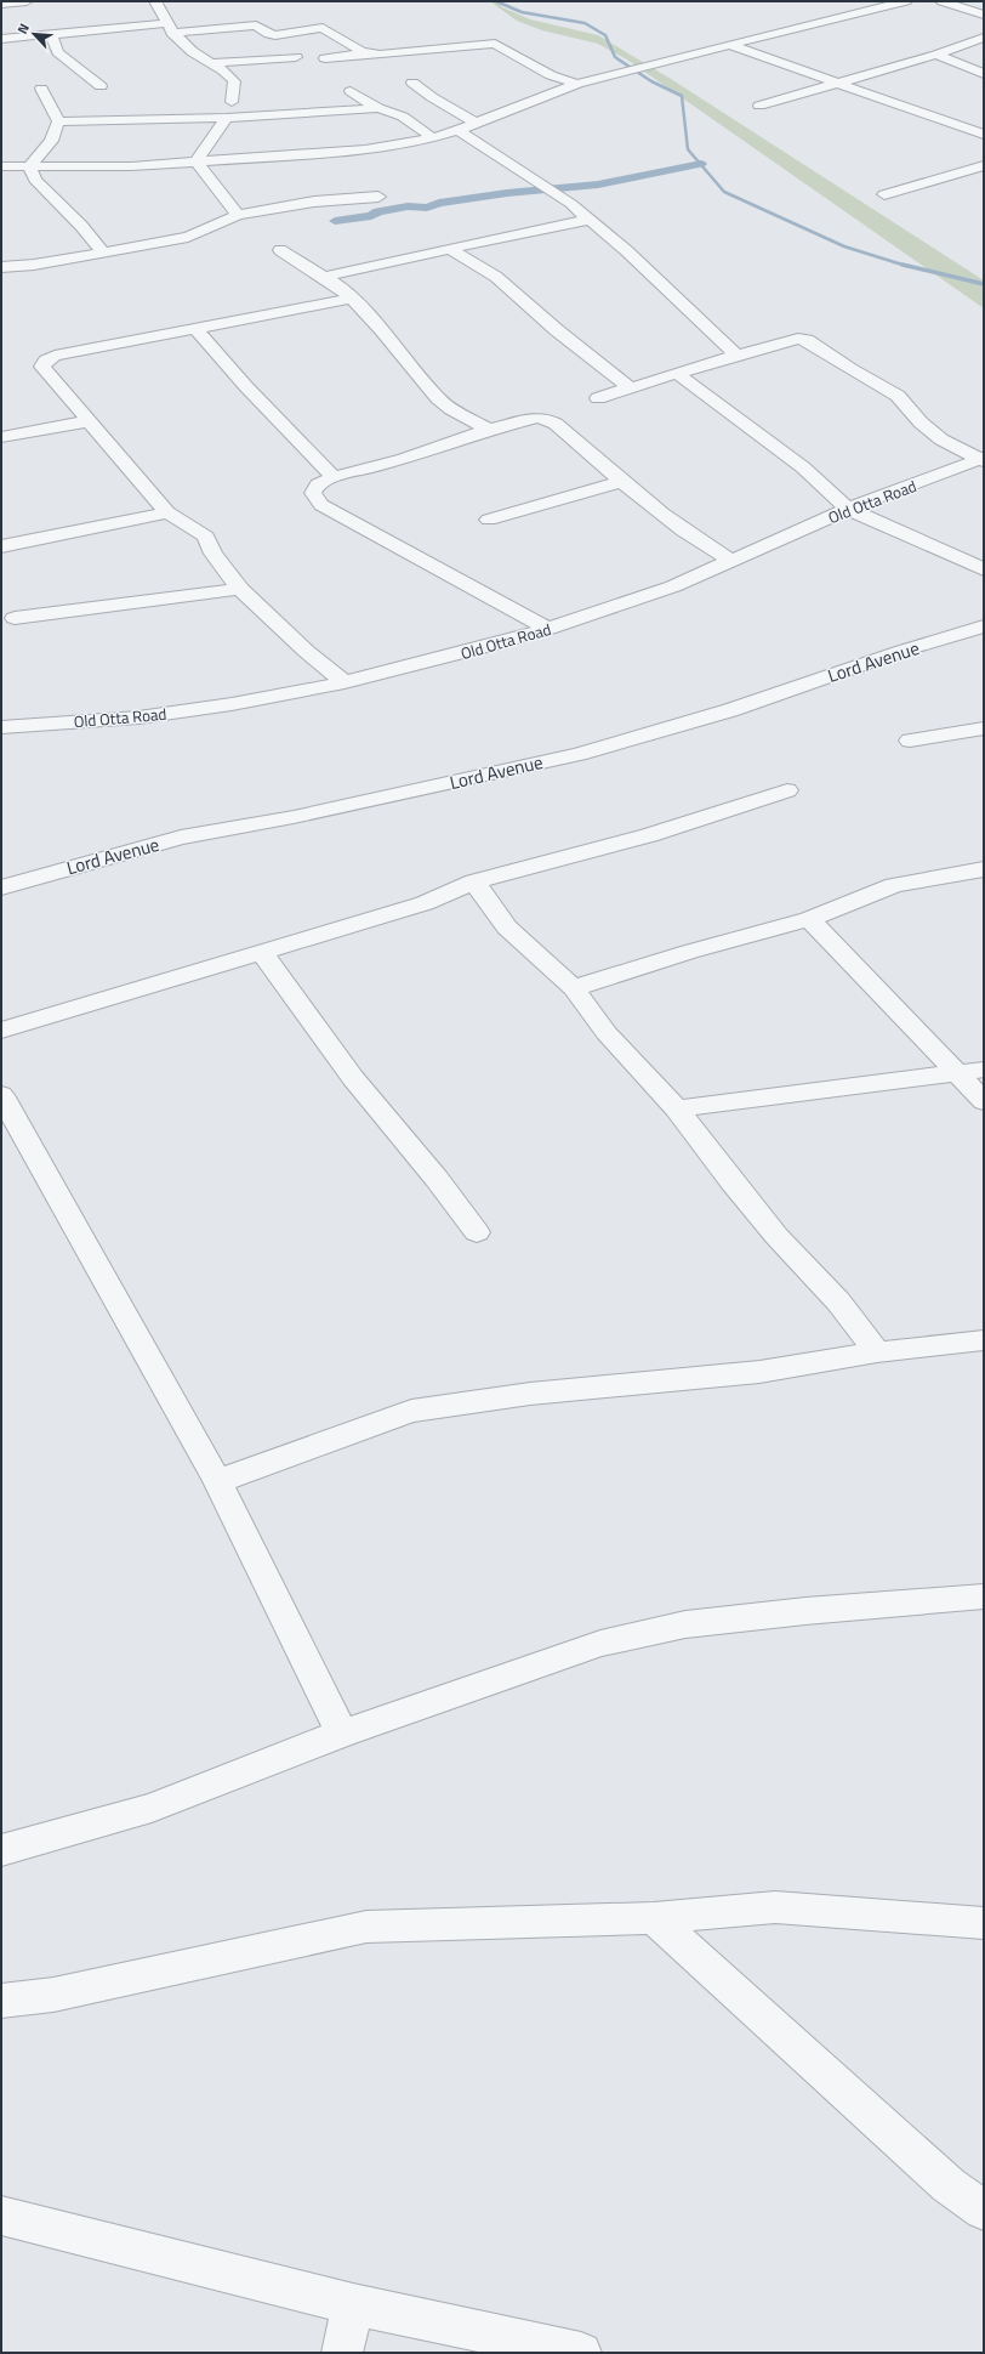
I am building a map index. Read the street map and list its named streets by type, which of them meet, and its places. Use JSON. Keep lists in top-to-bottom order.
{
  "streets": {
    "street": ["Old Otta Road", "Lord Avenue"]
  },
  "north": "top left"
}
